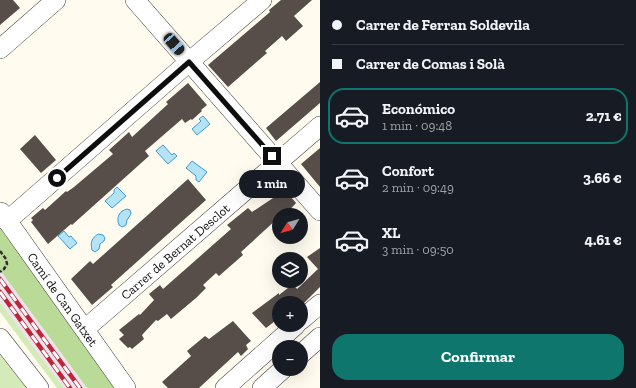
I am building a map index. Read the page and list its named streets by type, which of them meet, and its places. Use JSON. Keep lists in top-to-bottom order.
{
  "streets": {
    "street": ["Carrer de Bernat Desclot", "Camí de Can Gatxet"]
  },
  "crossings": [
    ["Carrer de Bernat Desclot", "Camí de Can Gatxet"]
  ],
  "north": "bottom left",
  "page": {
    "banner": ["Carrer de Ferran Soldevila", "Carrer de Comas i Solà"],
    "list": [
      {
        "name": "Económico",
        "note": "1 min · 09:48",
        "value": "2.71 €"
      },
      {
        "name": "Confort",
        "note": "2 min · 09:49",
        "value": "3.66 €"
      },
      {
        "name": "XL",
        "note": "3 min · 09:50",
        "value": "4.61 €"
      }
    ],
    "bubble": "1 min",
    "map_buttons": ["+", "−"],
    "buttons": "Confirmar"
  }
}
